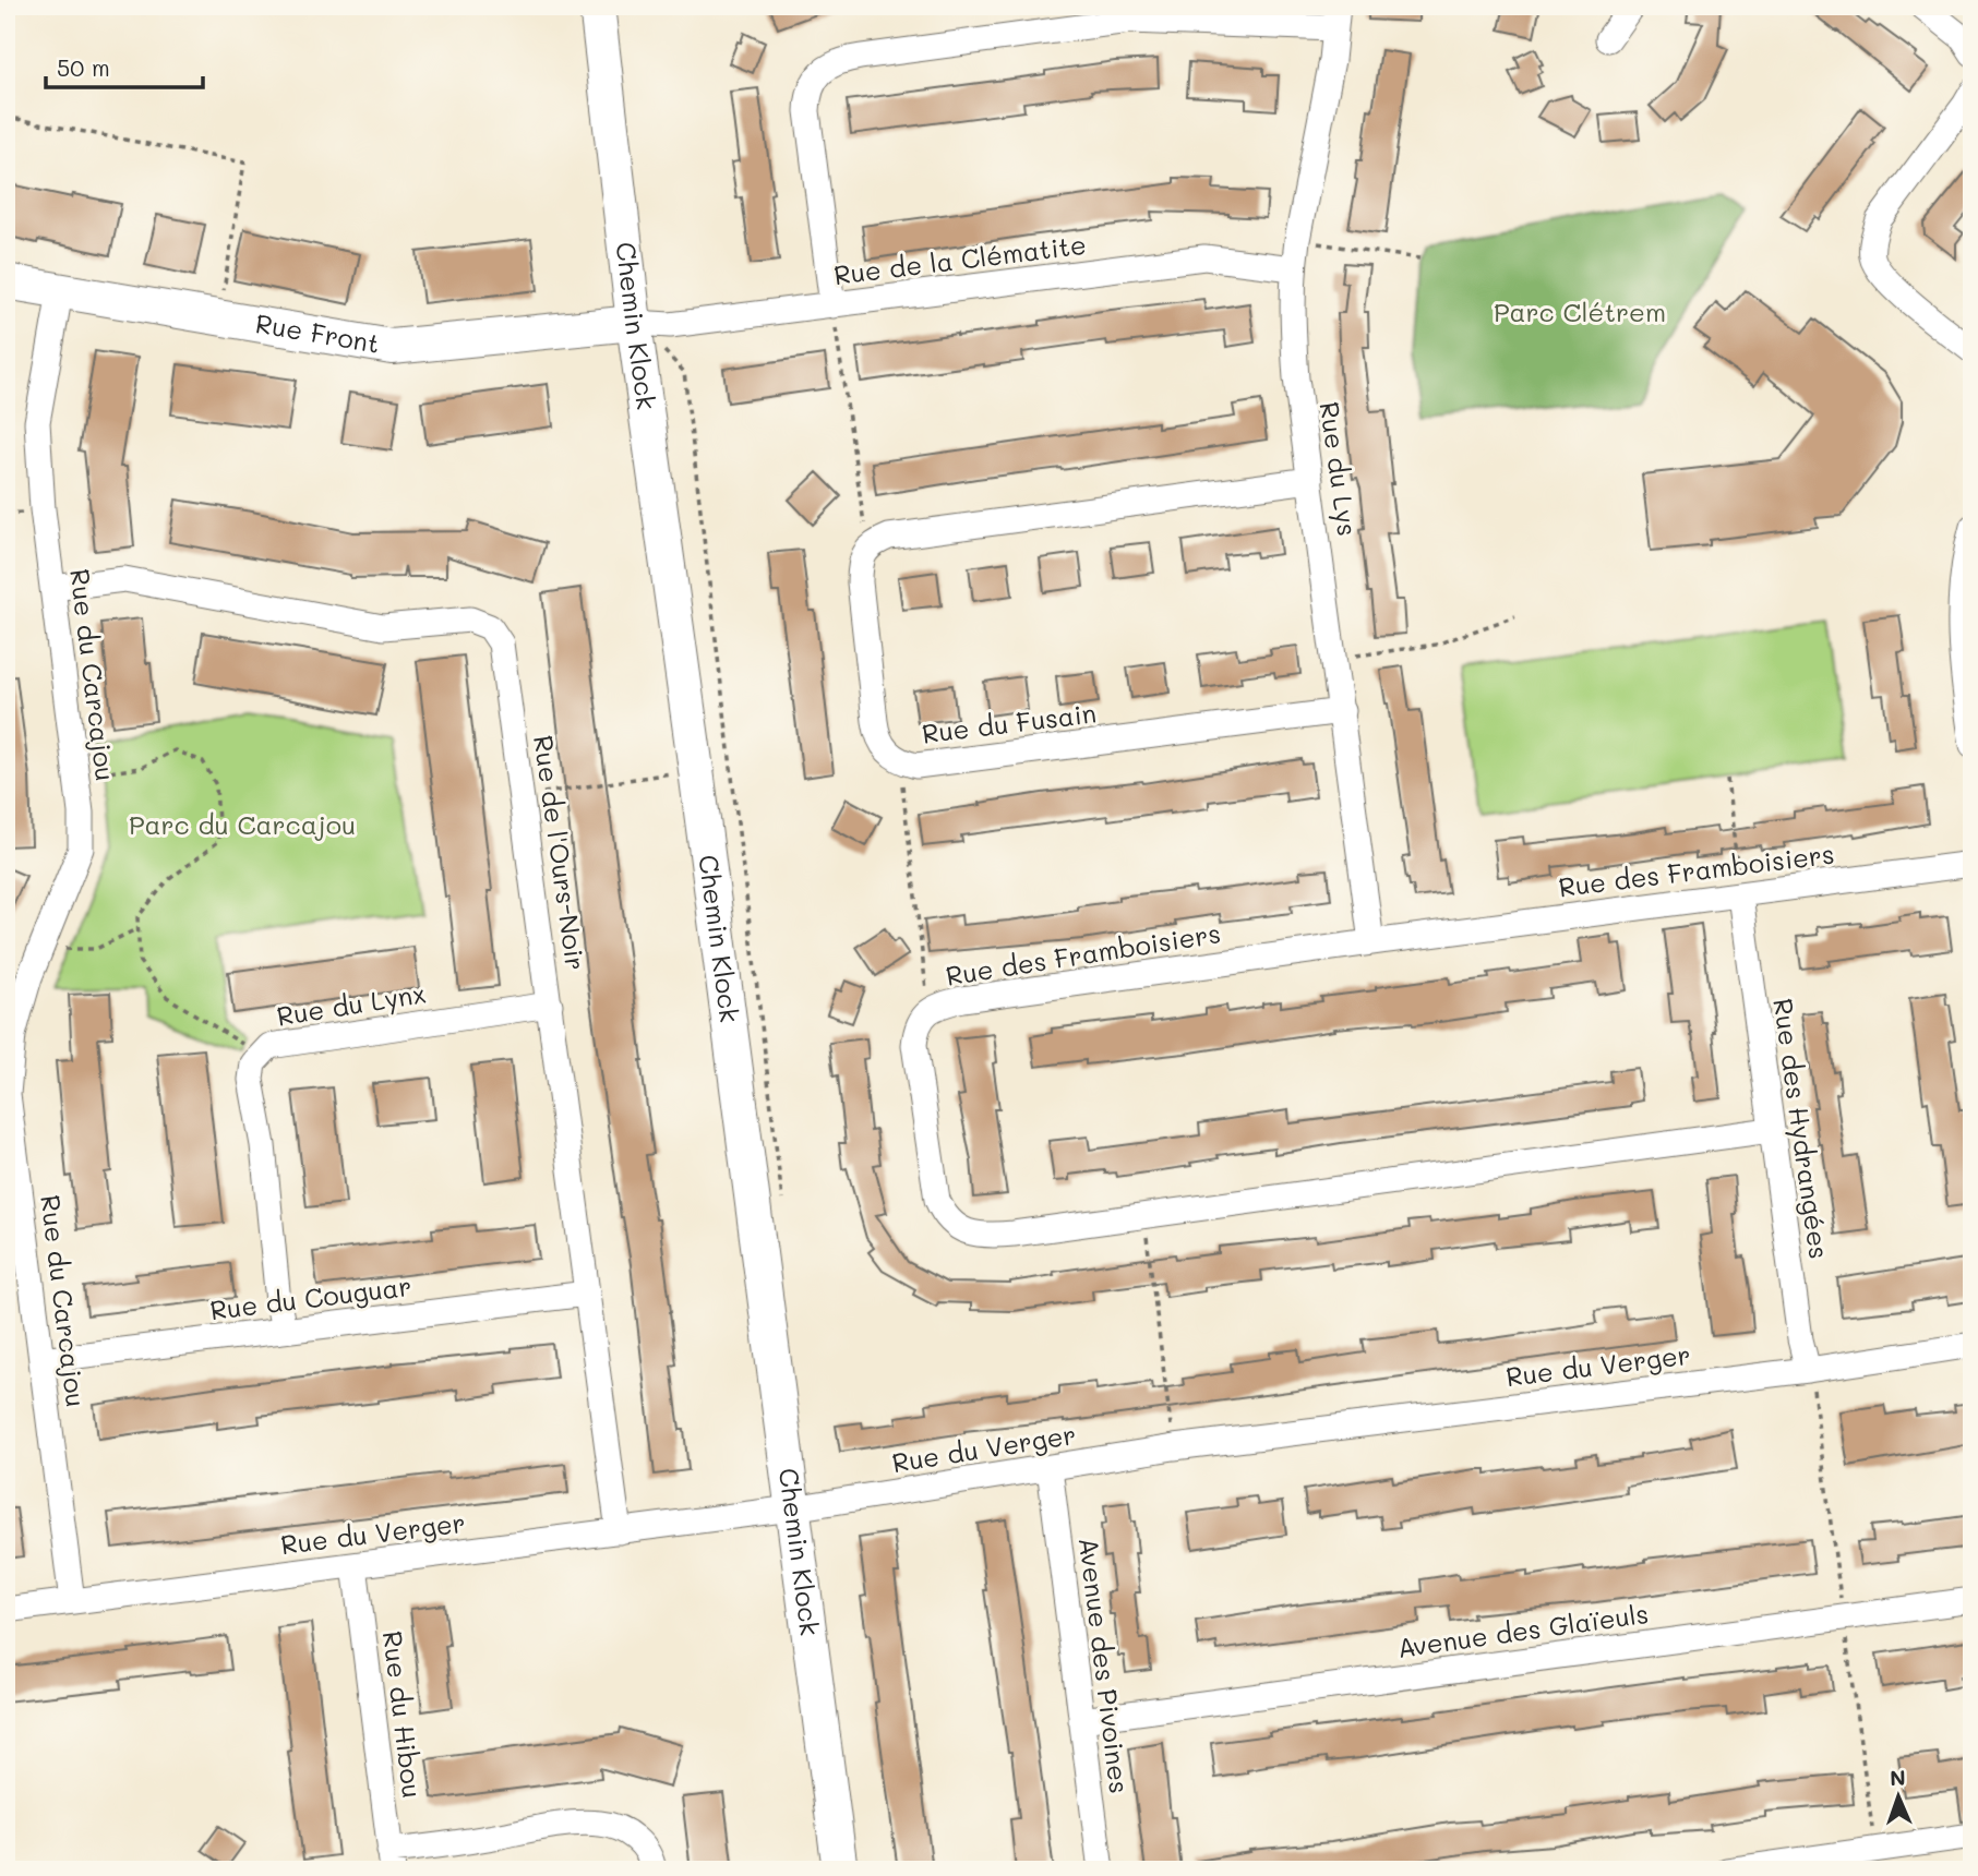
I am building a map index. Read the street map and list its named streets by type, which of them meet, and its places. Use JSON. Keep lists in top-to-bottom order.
{
  "streets": {
    "main road": ["Chemin Klock", "Rue Front"],
    "street": [
      "Rue de la Clématite",
      "Rue du Lys",
      "Rue du Carcajou",
      "Rue du Fusain",
      "Rue de l'Ours-Noir",
      "Rue des Framboisiers",
      "Rue du Lynx",
      "Rue des Hydrangées",
      "Rue du Couguar",
      "Rue du Verger",
      "Avenue des Glaïeuls",
      "Avenue des Pivoines",
      "Rue du Hibou"
    ]
  },
  "crossings": [
    ["Rue de la Clématite", "Chemin Klock"],
    ["Rue de la Clématite", "Rue Front"],
    ["Rue de la Clématite", "Rue du Lys"],
    ["Chemin Klock", "Rue Front"],
    ["Chemin Klock", "Rue du Verger"],
    ["Rue Front", "Rue du Carcajou"],
    ["Rue du Lys", "Rue du Fusain"],
    ["Rue du Lys", "Rue des Framboisiers"],
    ["Rue du Carcajou", "Rue de l'Ours-Noir"],
    ["Rue du Carcajou", "Rue du Couguar"],
    ["Rue du Carcajou", "Rue du Verger"],
    ["Rue de l'Ours-Noir", "Rue du Lynx"],
    ["Rue de l'Ours-Noir", "Rue du Couguar"],
    ["Rue de l'Ours-Noir", "Rue du Verger"],
    ["Rue des Framboisiers", "Rue des Hydrangées"],
    ["Rue du Lynx", "Rue du Couguar"],
    ["Rue des Hydrangées", "Rue du Verger"],
    ["Rue du Verger", "Avenue des Pivoines"],
    ["Rue du Verger", "Rue du Hibou"],
    ["Avenue des Glaïeuls", "Avenue des Pivoines"]
  ],
  "parks": ["Parc Clétrem", "Parc du Carcajou"],
  "scale_bar": "50 m",
  "north": "top"
}
